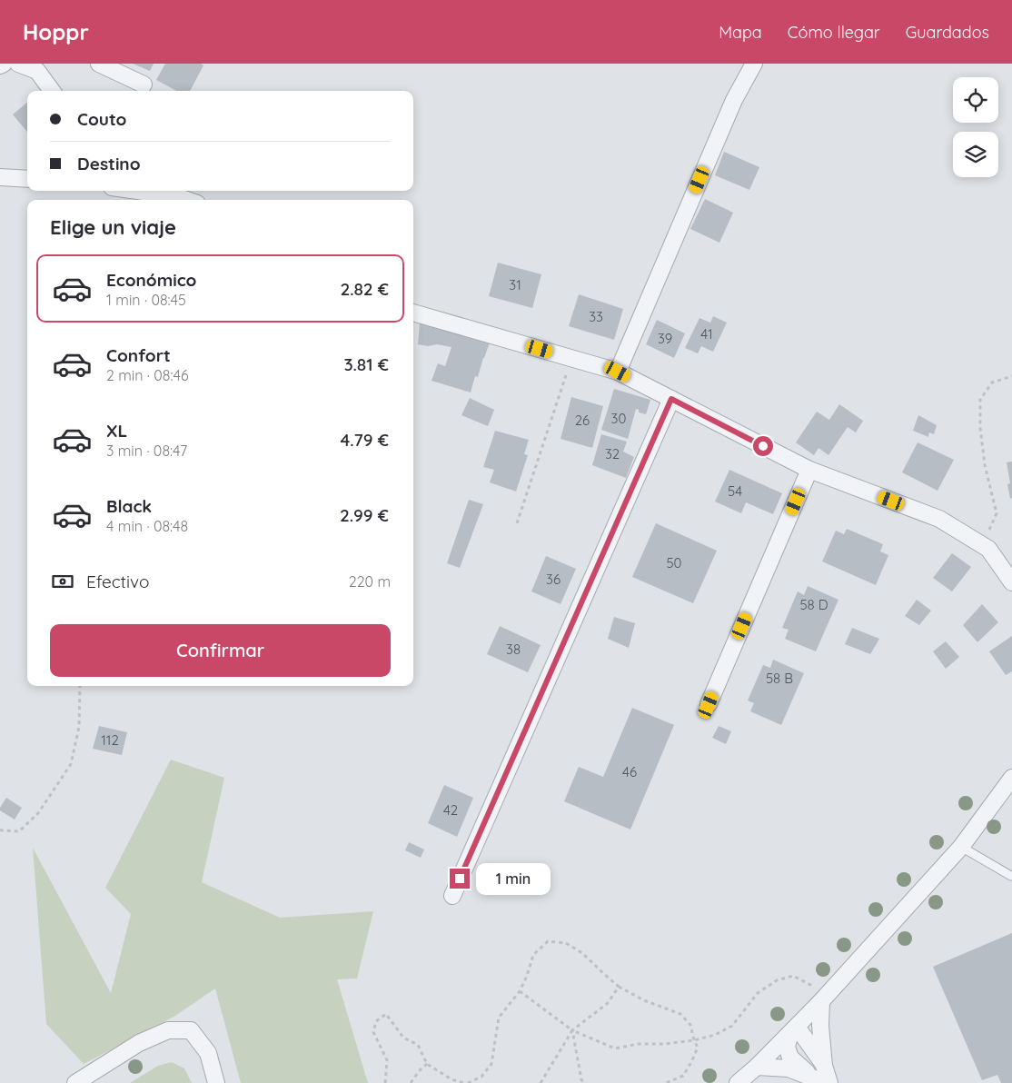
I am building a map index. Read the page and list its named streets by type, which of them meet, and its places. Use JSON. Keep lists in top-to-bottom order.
{
  "house_numbers": [
    "31",
    "33",
    "41",
    "39",
    "30",
    "26",
    "32",
    "54",
    "50",
    "36",
    "58 D",
    "38",
    "58 B",
    "112",
    "46",
    "42"
  ],
  "page": {
    "header": "Hoppr",
    "nav": ["Mapa", "Cómo llegar", "Guardados"],
    "banner": ["Couto", "Destino"],
    "heading": "Elige un viaje",
    "list": [
      {
        "name": "Económico",
        "note": "1 min · 08:45",
        "value": "2.82 €"
      },
      {
        "name": "Confort",
        "note": "2 min · 08:46",
        "value": "3.81 €"
      },
      {
        "name": "XL",
        "note": "3 min · 08:47",
        "value": "4.79 €"
      },
      {
        "name": "Black",
        "note": "4 min · 08:48",
        "value": "2.99 €"
      }
    ],
    "pay": ["Efectivo", "220 m"],
    "buttons": "Confirmar",
    "bubble": "1 min"
  }
}
